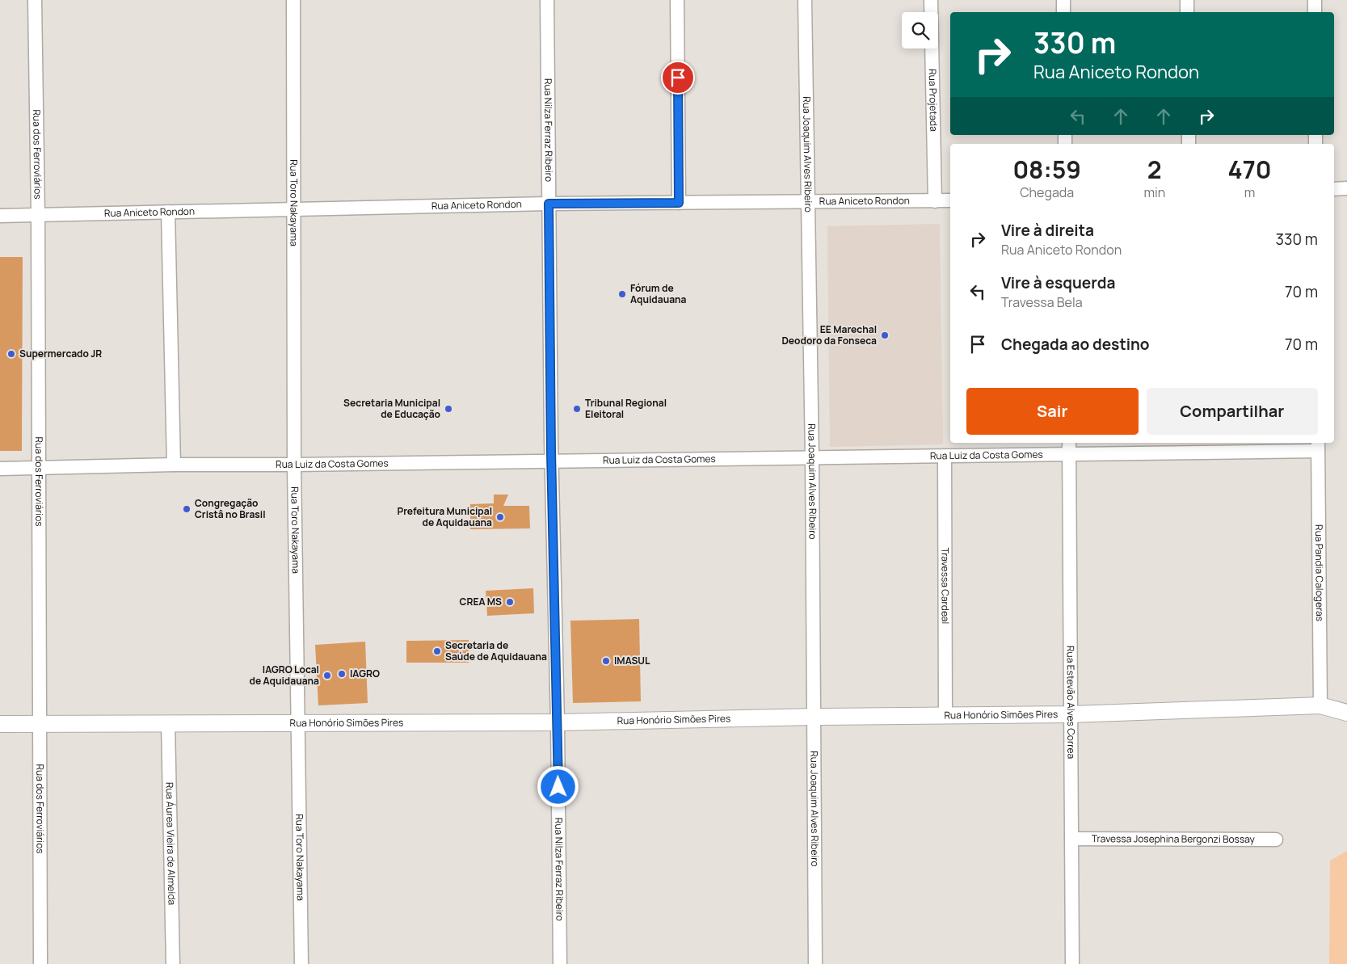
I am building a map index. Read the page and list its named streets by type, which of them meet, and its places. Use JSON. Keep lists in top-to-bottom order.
{
  "streets": {
    "main road": ["Rua Honório Simões Pires"],
    "street": [
      "Rua Projetada",
      "Rua Nilza Ferraz Ribeiro",
      "Rua dos Ferroviários",
      "Rua Joaquim Alves Ribeiro",
      "Rua Aniceto Rondon",
      "Rua Toro Nakayama",
      "Rua Luiz da Costa Gomes",
      "Rua Pandia Calogeras",
      "Travessa Cardeal",
      "Rua Estevão Alves Correa",
      "Travessa Josephina Bergonzi Bossay",
      "Rua Áurea Vieira de Almeida"
    ]
  },
  "crossings": [
    ["Rua Projetada", "Rua Aniceto Rondon"],
    ["Rua Nilza Ferraz Ribeiro", "Rua Aniceto Rondon"],
    ["Rua Nilza Ferraz Ribeiro", "Rua Luiz da Costa Gomes"],
    ["Rua Nilza Ferraz Ribeiro", "Rua Honório Simões Pires"],
    ["Rua dos Ferroviários", "Rua Aniceto Rondon"],
    ["Rua dos Ferroviários", "Rua Luiz da Costa Gomes"],
    ["Rua dos Ferroviários", "Rua Honório Simões Pires"],
    ["Rua Joaquim Alves Ribeiro", "Rua Aniceto Rondon"],
    ["Rua Joaquim Alves Ribeiro", "Rua Luiz da Costa Gomes"],
    ["Rua Joaquim Alves Ribeiro", "Rua Honório Simões Pires"],
    ["Rua Aniceto Rondon", "Rua Toro Nakayama"],
    ["Rua Toro Nakayama", "Rua Luiz da Costa Gomes"],
    ["Rua Toro Nakayama", "Rua Honório Simões Pires"],
    ["Rua Luiz da Costa Gomes", "Rua Pandia Calogeras"],
    ["Rua Luiz da Costa Gomes", "Travessa Cardeal"],
    ["Rua Luiz da Costa Gomes", "Rua Estevão Alves Correa"],
    ["Rua Pandia Calogeras", "Rua Honório Simões Pires"],
    ["Travessa Cardeal", "Rua Honório Simões Pires"],
    ["Rua Estevão Alves Correa", "Rua Honório Simões Pires"],
    ["Rua Estevão Alves Correa", "Travessa Josephina Bergonzi Bossay"],
    ["Rua Honório Simões Pires", "Rua Áurea Vieira de Almeida"]
  ],
  "places": [
    "Fórum de Aquidauana",
    "EE Marechal Deodoro da Fonseca",
    "Supermercado JR",
    "Secretaria Municipal de Educação",
    "Tribunal Regional Eleitoral",
    "Congregação Cristâ no Brasil",
    "Prefeitura Municipal de Aquidauana",
    "CREA MS",
    "Secretaria de Saúde de Aquidauana",
    "IMASUL",
    "IAGRO",
    "IAGRO Local de Aquidauana"
  ],
  "page": {
    "turn": ["330 m", "Rua Aniceto Rondon"],
    "eta": [
      "08:59",
      "Chegada",
      "2",
      "min",
      "470",
      "m"
    ],
    "list": [
      {
        "name": "Vire à direita",
        "note": "Rua Aniceto Rondon",
        "value": "330 m"
      },
      {
        "name": "Vire à esquerda",
        "note": "Travessa Bela",
        "value": "70 m"
      },
      {
        "name": "Chegada ao destino",
        "value": "70 m"
      }
    ],
    "buttons": ["Sair", "Compartilhar"]
  }
}
